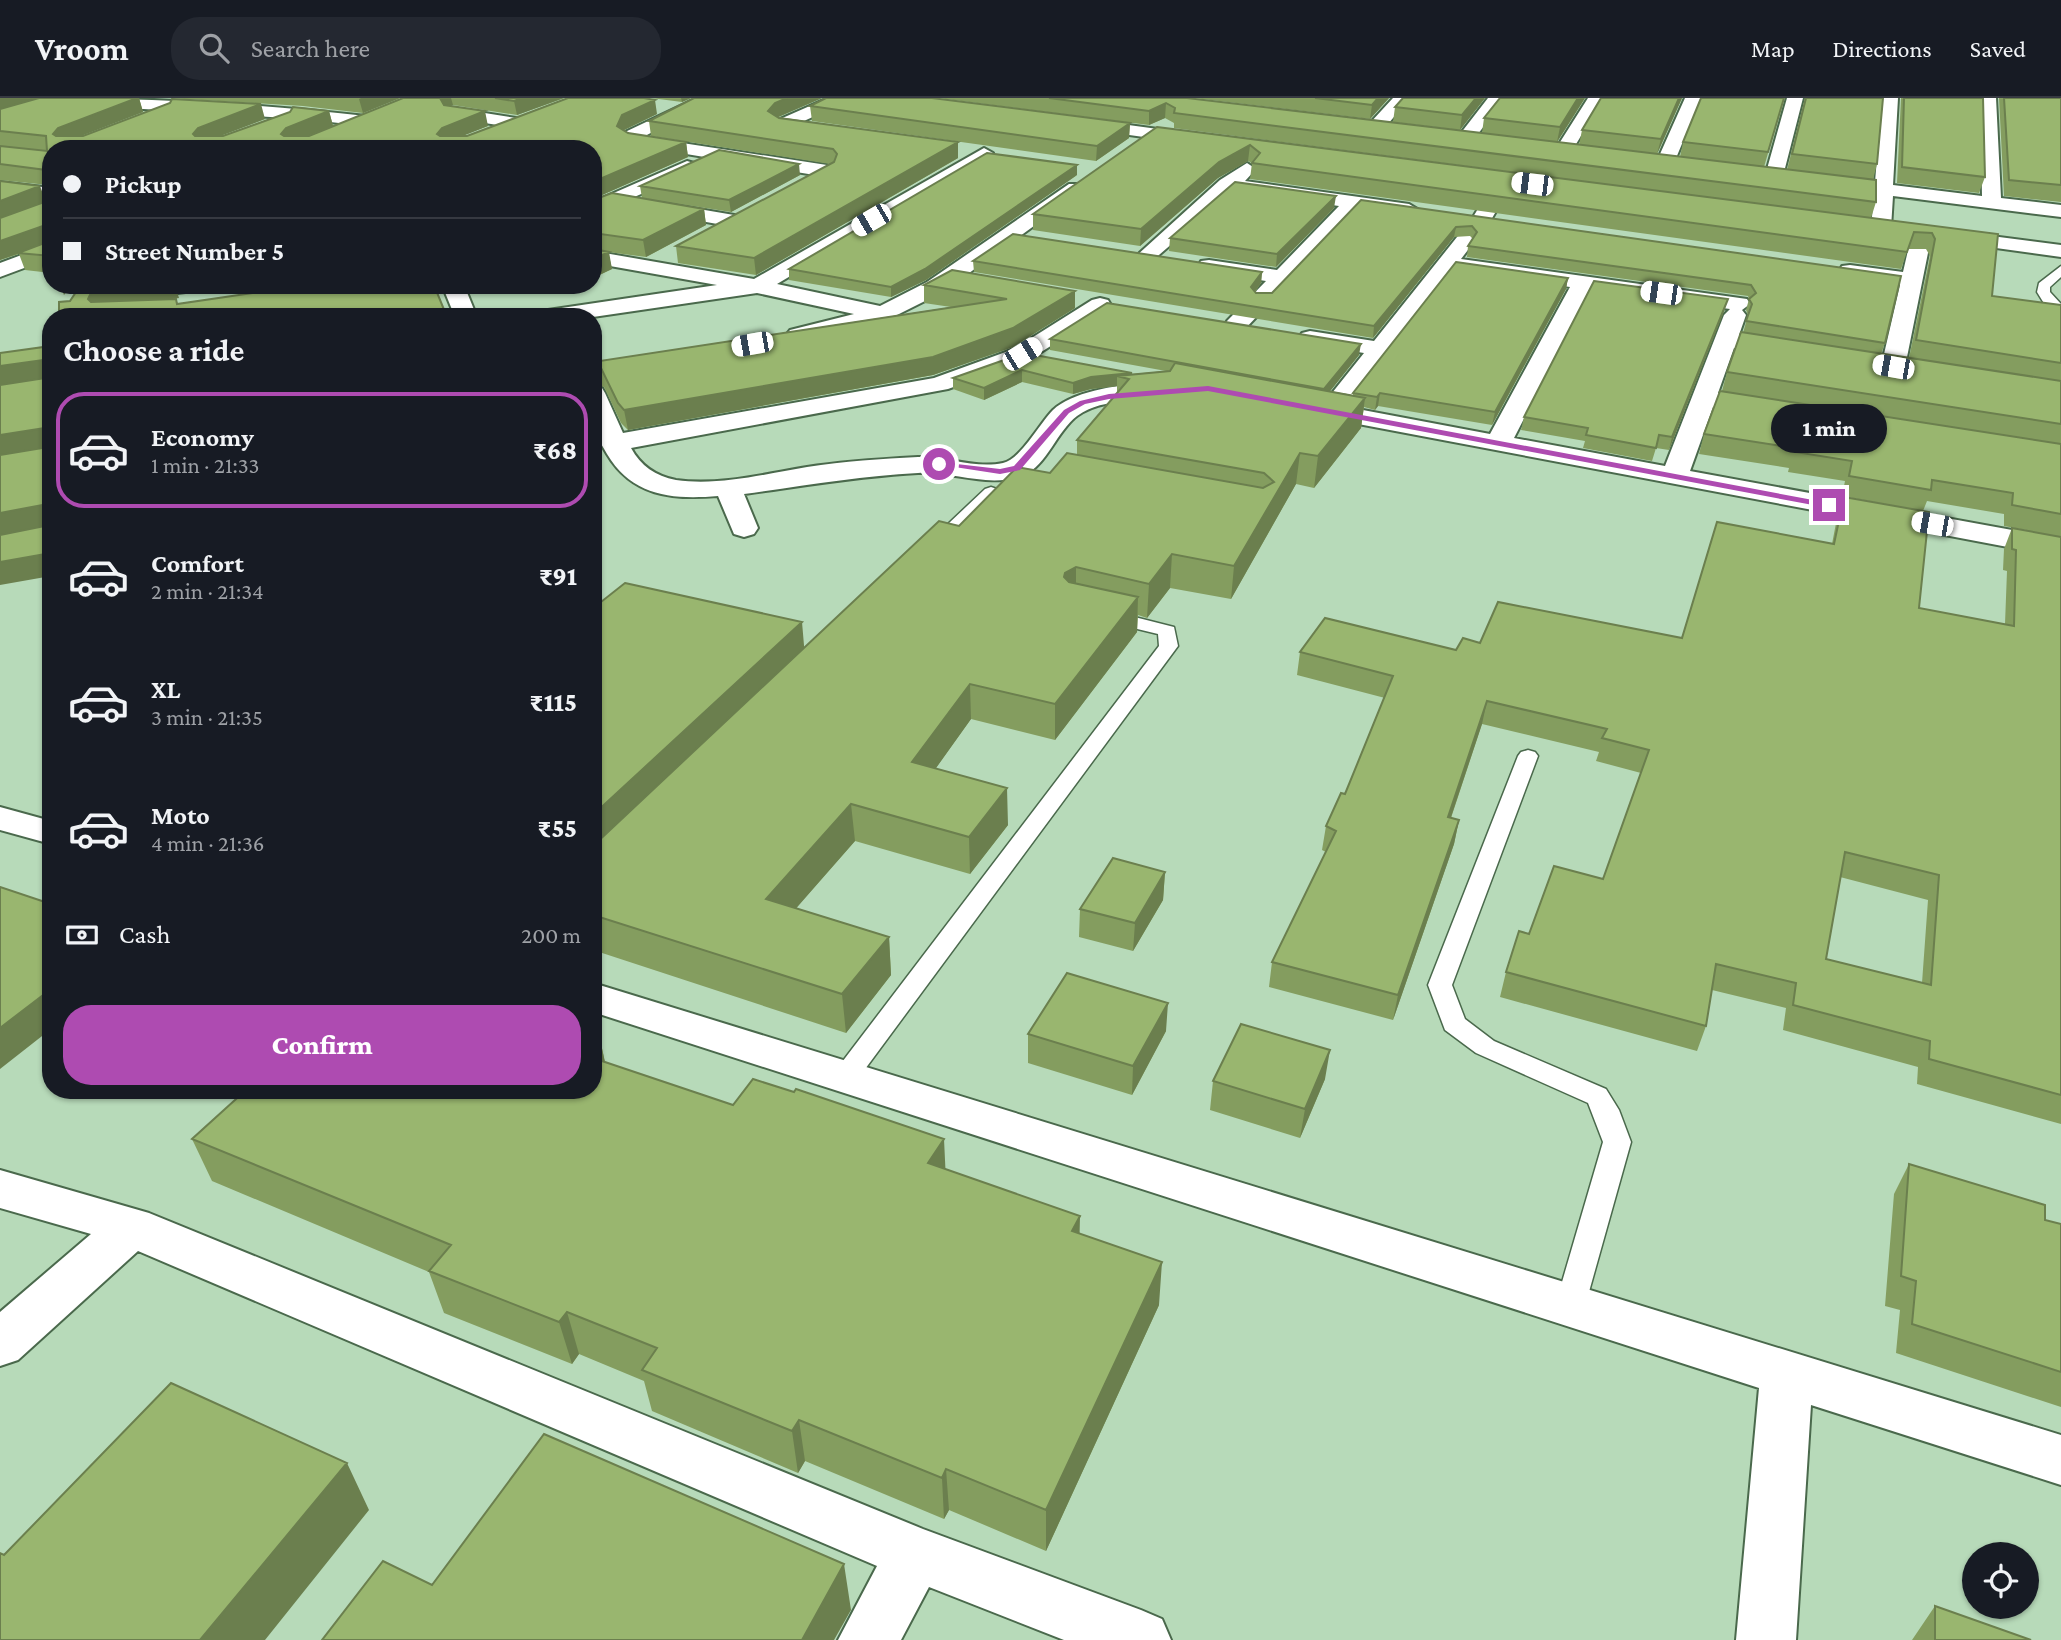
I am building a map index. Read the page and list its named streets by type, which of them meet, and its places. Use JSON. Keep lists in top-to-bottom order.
{
  "page": {
    "header": "Vroom",
    "search": "Search here",
    "nav": ["Map", "Directions", "Saved"],
    "banner": ["Pickup", "Street Number 5"],
    "heading": "Choose a ride",
    "list": [
      {
        "name": "Economy",
        "note": "1 min · 21:33",
        "value": "₹68"
      },
      {
        "name": "Comfort",
        "note": "2 min · 21:34",
        "value": "₹91"
      },
      {
        "name": "XL",
        "note": "3 min · 21:35",
        "value": "₹115"
      },
      {
        "name": "Moto",
        "note": "4 min · 21:36",
        "value": "₹55"
      }
    ],
    "bubble": "1 min",
    "pay": ["Cash", "200 m"],
    "buttons": "Confirm"
  }
}
